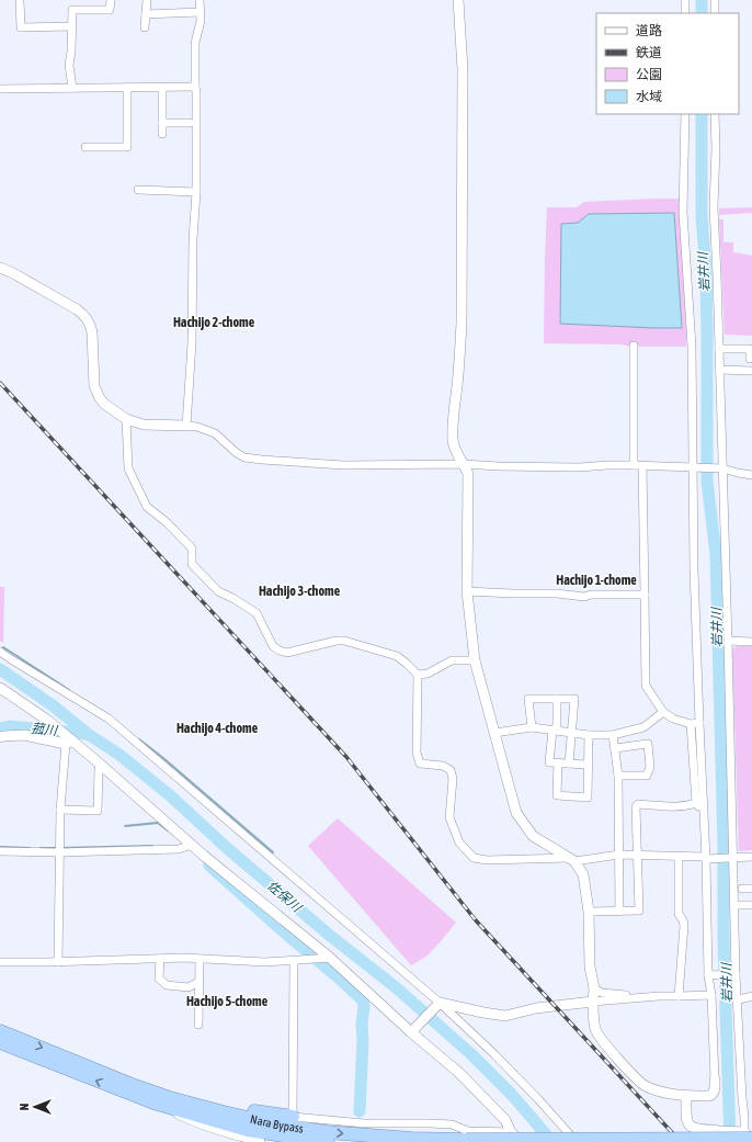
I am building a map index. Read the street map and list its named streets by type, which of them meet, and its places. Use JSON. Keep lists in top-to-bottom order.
{
  "streets": {
    "highway": ["Nara Bypass"]
  },
  "districts": [
    "Hachijo 2-chome",
    "Hachijo 1-chome",
    "Hachijo 3-chome",
    "Hachijo 4-chome",
    "Hachijo 5-chome"
  ],
  "water": ["岩井川", "菰川", "佐保川"],
  "legend": [
    "道路",
    "鉄道",
    "公園",
    "水域"
  ],
  "north": "left"
}
